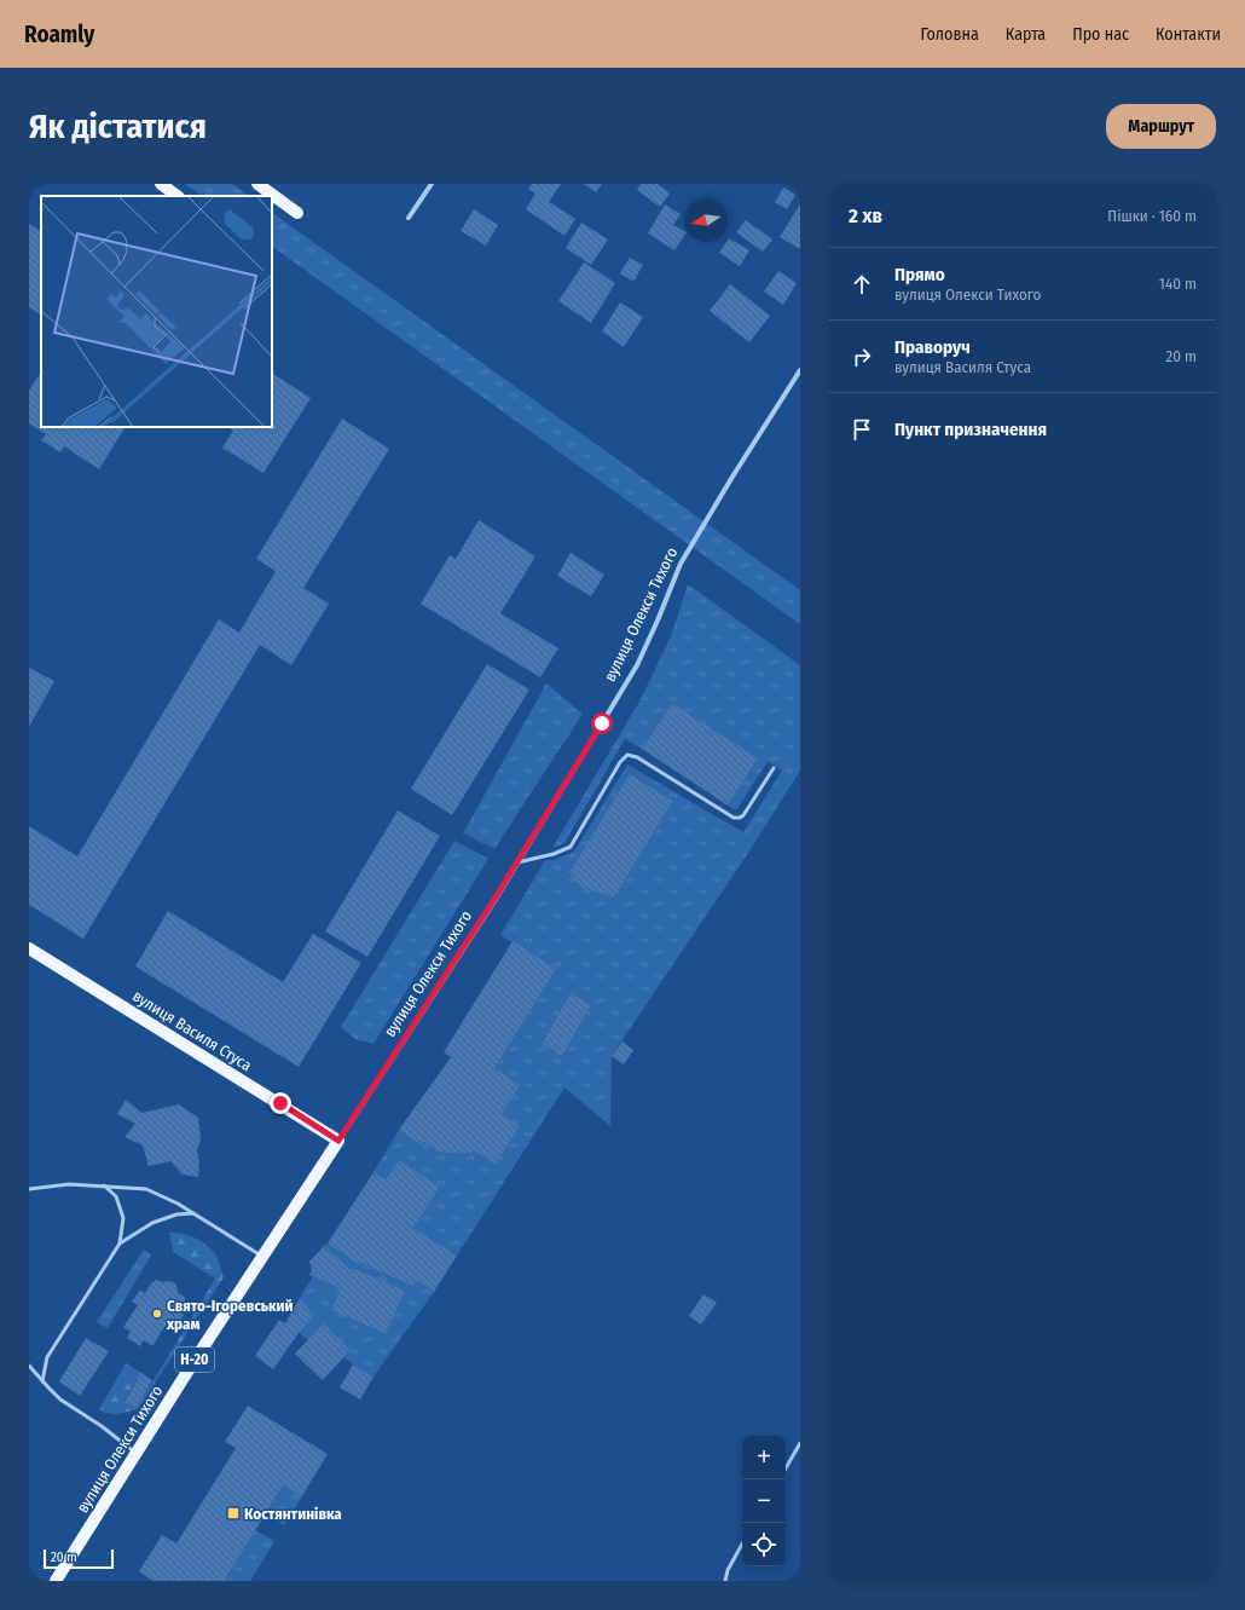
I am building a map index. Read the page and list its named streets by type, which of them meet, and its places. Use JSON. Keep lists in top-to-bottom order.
{
  "streets": {
    "main road": ["вулиця Олекси Тихого", "вулиця Василя Стуса", "Н-20"]
  },
  "crossings": [
    ["вулиця Олекси Тихого", "вулиця Василя Стуса"]
  ],
  "places": {
    "other": ["Свято-Ігоревський храм"],
    "transit": ["Костянтинівка"]
  },
  "scale_bar": "20 m",
  "north": "left",
  "page": {
    "header": "Roamly",
    "nav": [
      "Головна",
      "Карта",
      "Про нас",
      "Контакти"
    ],
    "buttons": "Маршрут",
    "title": "Як дістатися",
    "heading": ["2 хв", "Пішки · 160 m"],
    "list": [
      ["Прямо", "вулиця Олекси Тихого", "140 m"],
      ["Праворуч", "вулиця Василя Стуса", "20 m"],
      "Пункт призначення"
    ],
    "map_buttons": ["+", "−"],
    "scale": "20 m"
  }
}
